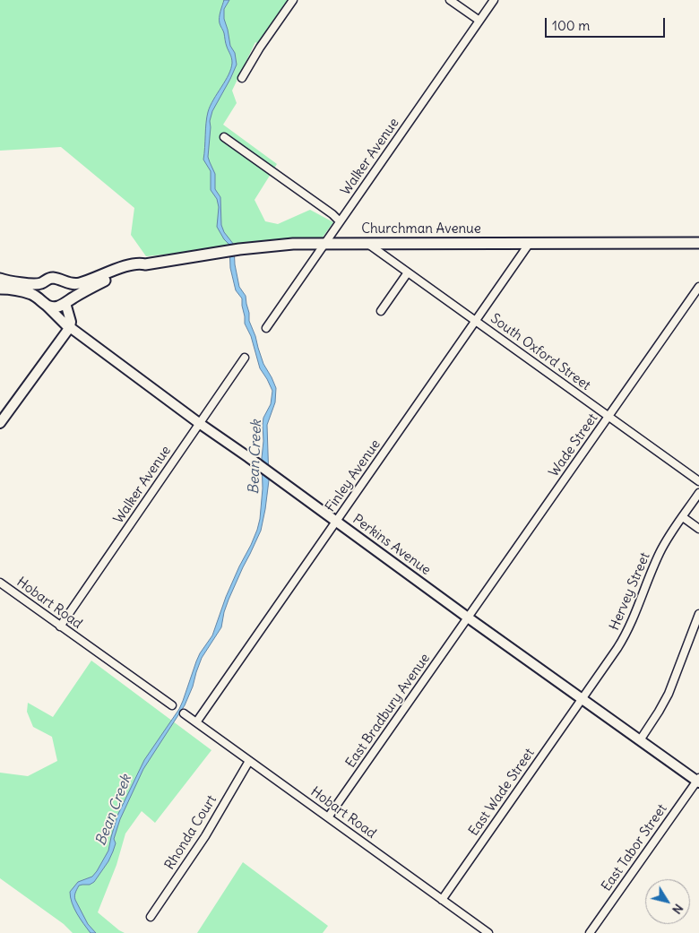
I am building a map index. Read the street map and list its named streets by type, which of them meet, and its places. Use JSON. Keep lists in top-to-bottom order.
{
  "streets": {
    "main road": ["Churchman Avenue"],
    "street": [
      "Walker Avenue",
      "South Oxford Street",
      "Wade Street",
      "Finley Avenue",
      "Perkins Avenue",
      "Hervey Street",
      "Hobart Road",
      "East Bradbury Avenue",
      "East Wade Street",
      "Rhonda Court",
      "East Tabor Street"
    ]
  },
  "crossings": [
    ["Walker Avenue", "Churchman Avenue"],
    ["Walker Avenue", "Perkins Avenue"],
    ["Walker Avenue", "Hobart Road"],
    ["Churchman Avenue", "South Oxford Street"],
    ["Churchman Avenue", "Finley Avenue"],
    ["Churchman Avenue", "Perkins Avenue"],
    ["South Oxford Street", "Wade Street"],
    ["South Oxford Street", "Finley Avenue"],
    ["Wade Street", "Perkins Avenue"],
    ["Wade Street", "East Bradbury Avenue"],
    ["Finley Avenue", "Perkins Avenue"],
    ["Finley Avenue", "Hobart Road"],
    ["Perkins Avenue", "Hervey Street"],
    ["Perkins Avenue", "East Bradbury Avenue"],
    ["Perkins Avenue", "East Wade Street"],
    ["Perkins Avenue", "East Tabor Street"],
    ["Hervey Street", "East Wade Street"],
    ["Hobart Road", "East Bradbury Avenue"],
    ["Hobart Road", "East Wade Street"],
    ["Hobart Road", "Rhonda Court"]
  ],
  "water": ["Bean Creek"],
  "scale_bar": "100 m",
  "north": "bottom right"
}
